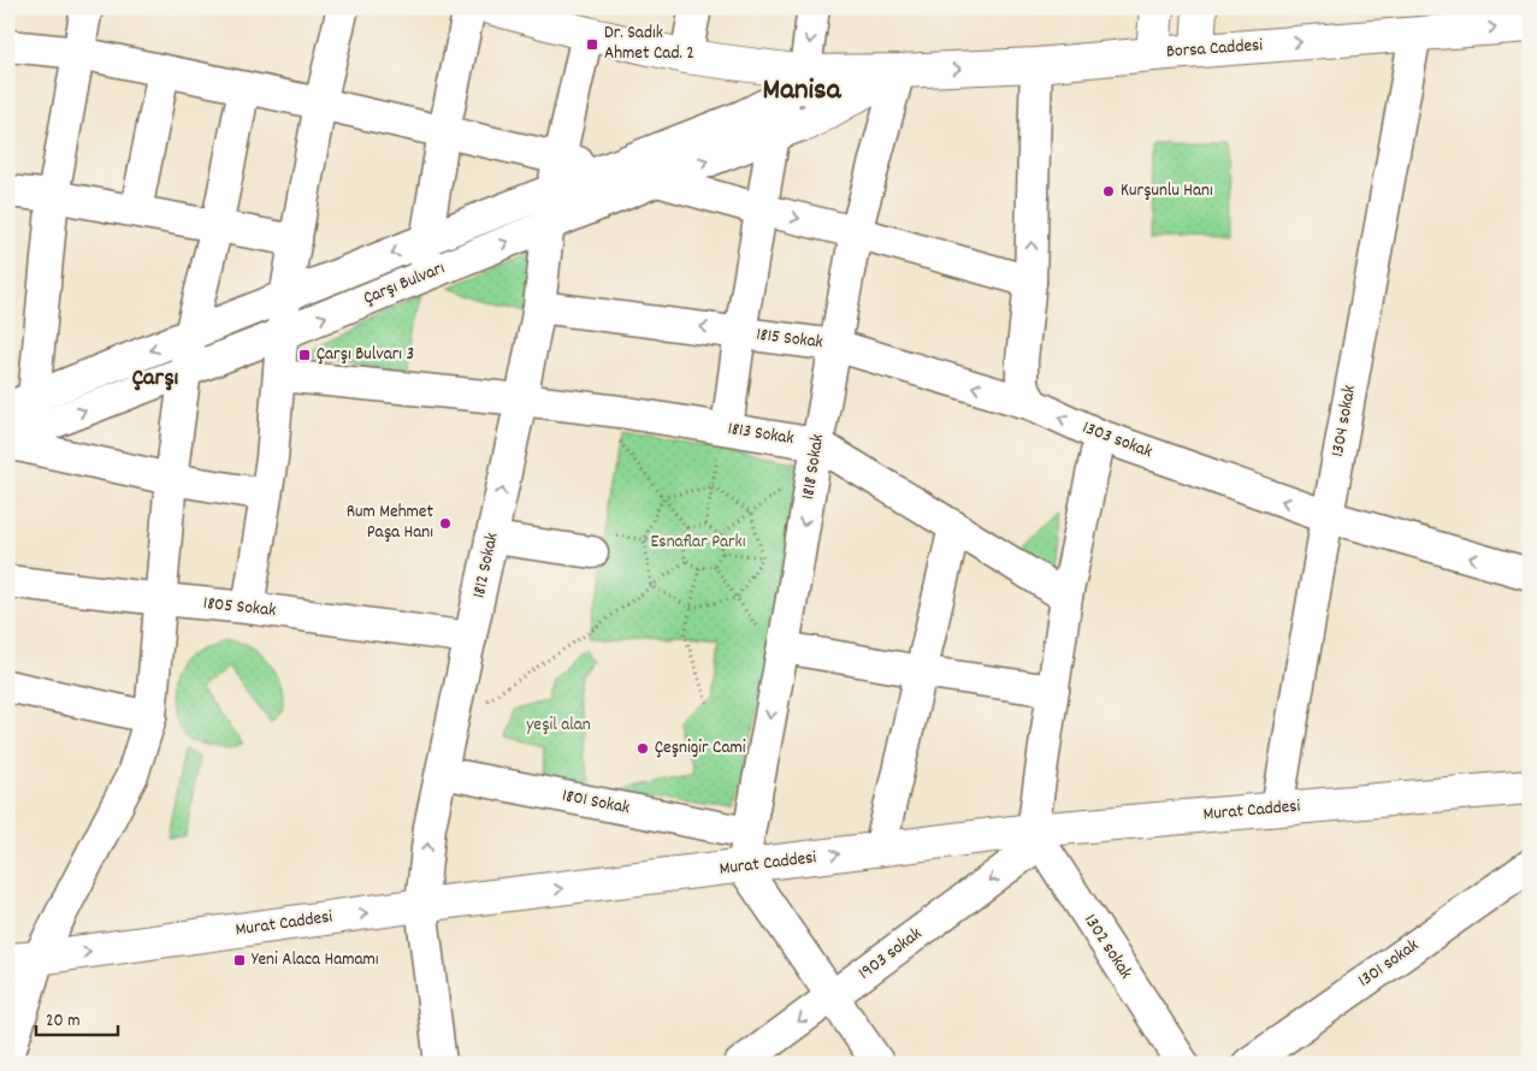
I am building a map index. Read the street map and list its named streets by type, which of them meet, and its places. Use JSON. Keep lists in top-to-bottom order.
{
  "streets": {
    "main road": ["Borsa Caddesi", "Murat Caddesi"],
    "street": [
      "Çarşı Bulvarı",
      "1815 Sokak",
      "1304 sokak",
      "1813 Sokak",
      "1303 sokak",
      "1818 Sokak",
      "1812 Sokak",
      "1805 Sokak",
      "1801 Sokak",
      "1302 sokak",
      "1903 sokak",
      "1301 sokak"
    ]
  },
  "crossings": [
    ["Borsa Caddesi", "Çarşı Bulvarı"],
    ["Borsa Caddesi", "1304 sokak"],
    ["Borsa Caddesi", "1818 Sokak"],
    ["Borsa Caddesi", "1812 Sokak"],
    ["Çarşı Bulvarı", "1812 Sokak"],
    ["1815 Sokak", "1303 sokak"],
    ["1815 Sokak", "1818 Sokak"],
    ["1815 Sokak", "1812 Sokak"],
    ["1304 sokak", "1303 sokak"],
    ["1304 sokak", "Murat Caddesi"],
    ["1813 Sokak", "1818 Sokak"],
    ["1813 Sokak", "1812 Sokak"],
    ["1818 Sokak", "1801 Sokak"],
    ["1818 Sokak", "Murat Caddesi"],
    ["1812 Sokak", "1805 Sokak"],
    ["1812 Sokak", "1801 Sokak"],
    ["1812 Sokak", "Murat Caddesi"],
    ["Murat Caddesi", "1302 sokak"],
    ["Murat Caddesi", "1903 sokak"],
    ["1302 sokak", "1903 sokak"]
  ],
  "one_way": [
    "Borsa Caddesi",
    "1303 sokak",
    "Murat Caddesi",
    "1903 sokak"
  ],
  "districts": ["Manisa", "Çarşı"],
  "parks": ["Esnaflar Parkı", "yeşil alan"],
  "places": {
    "transit": ["Dr. Sadık Ahmet Cad. 2", "Çarşı Bulvarı 3", "Yeni Alaca Hamamı"],
    "other": ["Kurşunlu Hanı", "Rum Mehmet Paşa Hanı", "Çeşnigir Cami"]
  },
  "scale_bar": "20 m"
}
